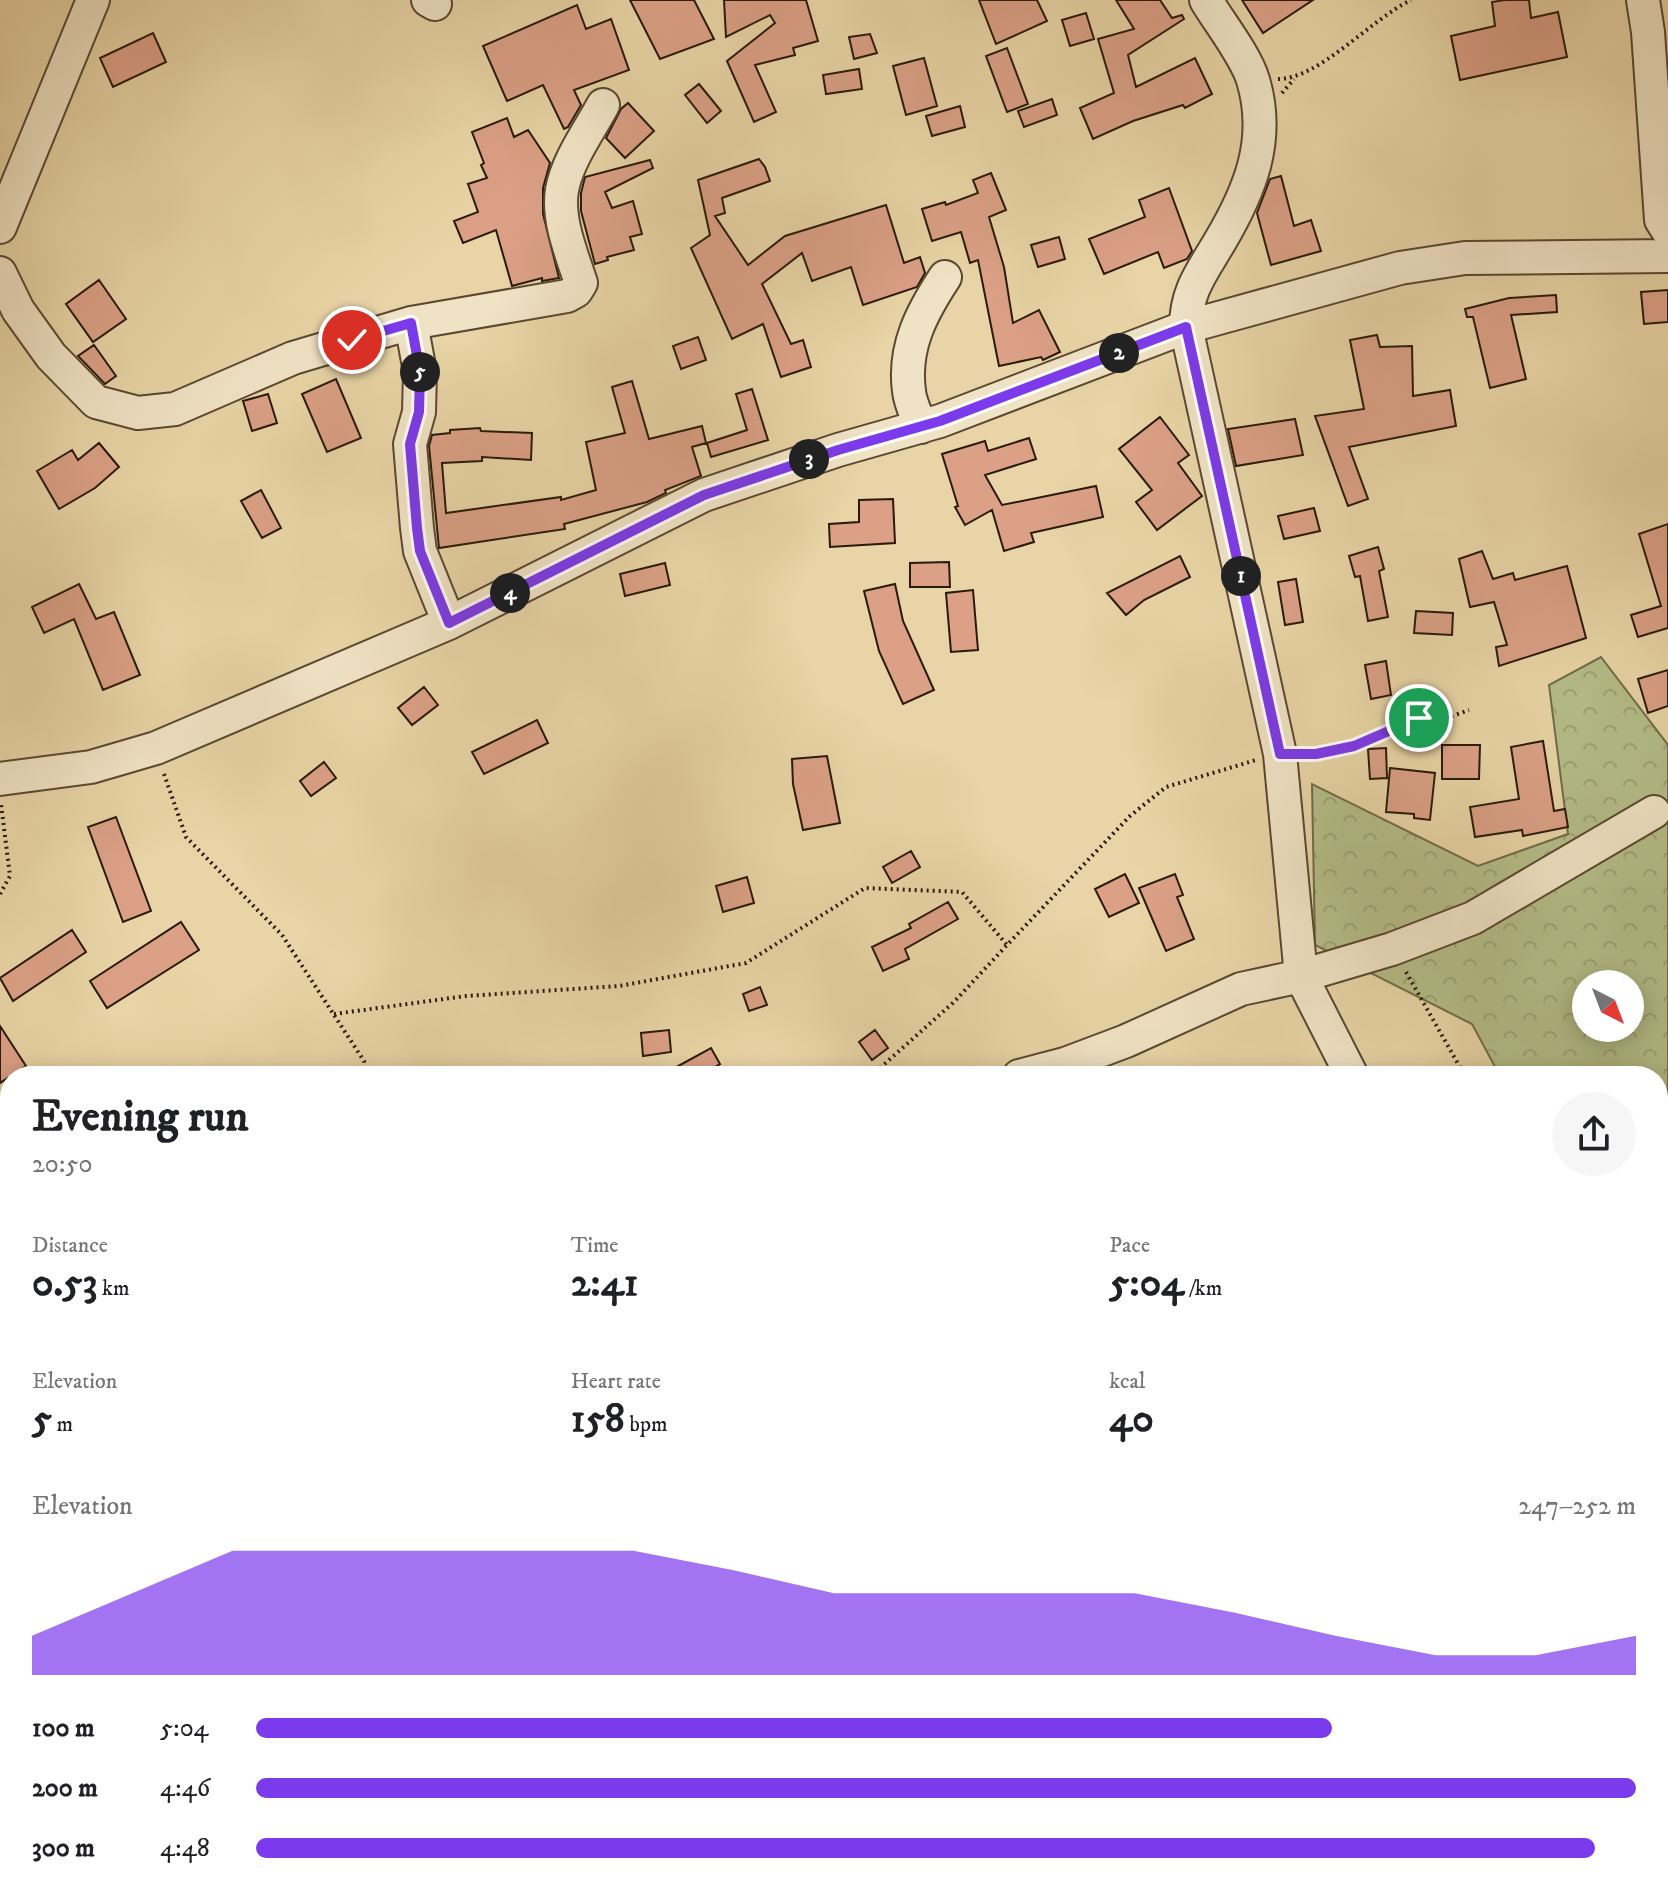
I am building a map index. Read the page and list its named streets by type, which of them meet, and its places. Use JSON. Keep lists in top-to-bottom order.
{
  "north": "bottom right",
  "page": {
    "pins": [
      "2",
      "5",
      "3",
      "1",
      "4"
    ],
    "heading": ["Evening run", "20:50"],
    "stats": [
      ["Distance", "0.53 km"],
      ["Time", "2:41"],
      ["Pace", "5:04 /km"],
      ["Elevation", "5 m"],
      ["Heart rate", "158 bpm"],
      ["kcal", "40"]
    ],
    "chart": ["Elevation", "247–252 m"],
    "list": [
      {
        "name": "100 m",
        "note": "5:04"
      },
      {
        "name": "200 m",
        "note": "4:46"
      },
      {
        "name": "300 m",
        "note": "4:48"
      }
    ]
  }
}
